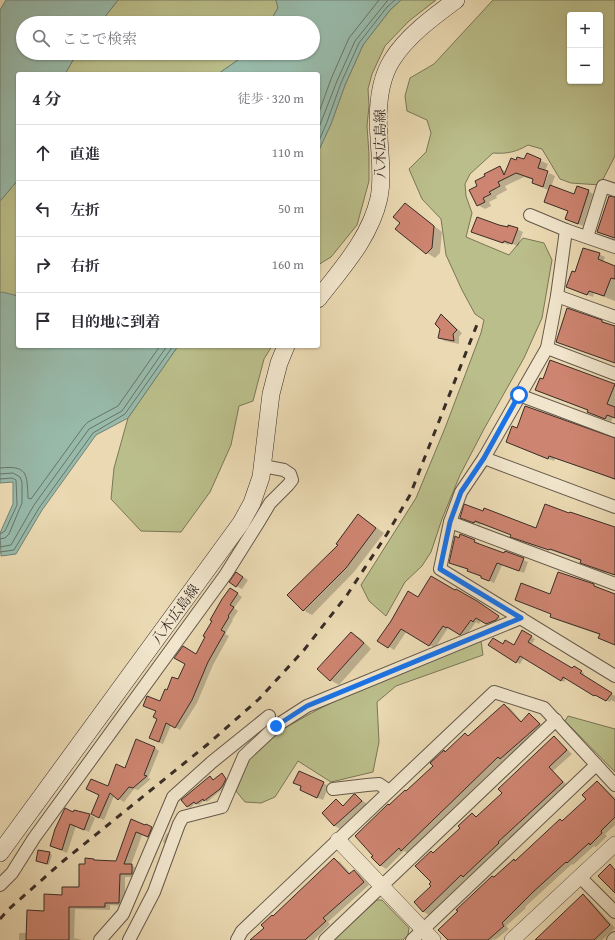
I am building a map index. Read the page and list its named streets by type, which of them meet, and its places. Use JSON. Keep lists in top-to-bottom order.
{
  "streets": {
    "main road": ["八木広島線"]
  },
  "page": {
    "map_buttons": ["+", "−"],
    "search": "ここで検索",
    "heading": ["4 分", "徒歩 · 320 m"],
    "list": [
      ["直進", "110 m"],
      ["左折", "50 m"],
      ["右折", "160 m"],
      "目的地に到着"
    ]
  }
}
